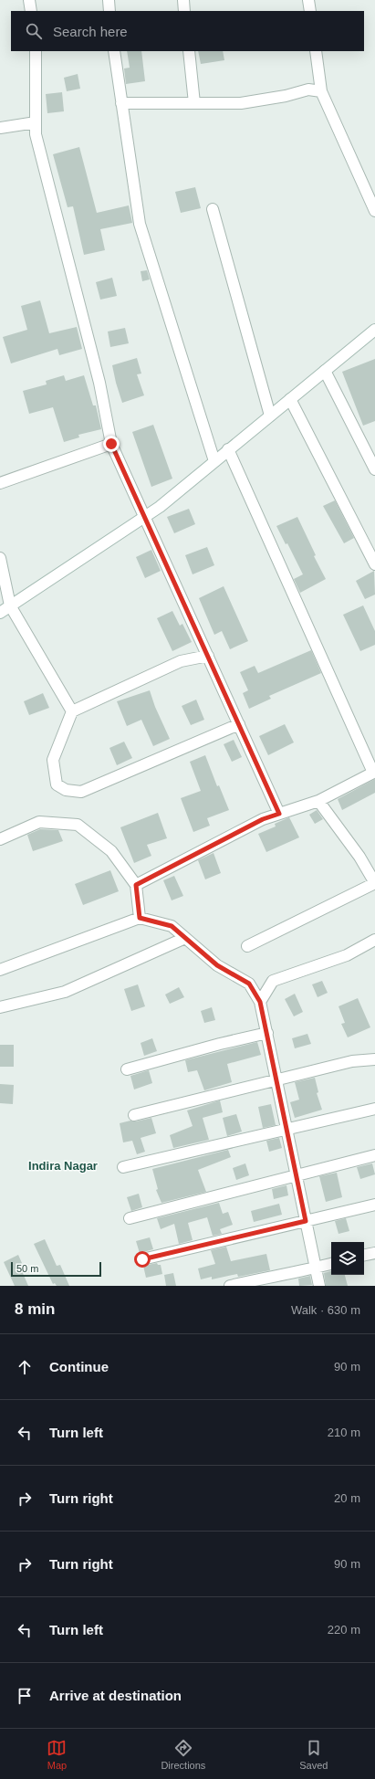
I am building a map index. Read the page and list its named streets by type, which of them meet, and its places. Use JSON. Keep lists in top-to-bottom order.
{
  "districts": ["Indira Nagar"],
  "scale_bar": "50 m",
  "page": {
    "search": "Search here",
    "scale": "50 m",
    "heading": ["8 min", "Walk · 630 m"],
    "list": [
      ["Continue", "90 m"],
      ["Turn left", "210 m"],
      ["Turn right", "20 m"],
      ["Turn right", "90 m"],
      ["Turn left", "220 m"],
      "Arrive at destination"
    ],
    "nav": ["Map", "Directions", "Saved"]
  }
}
